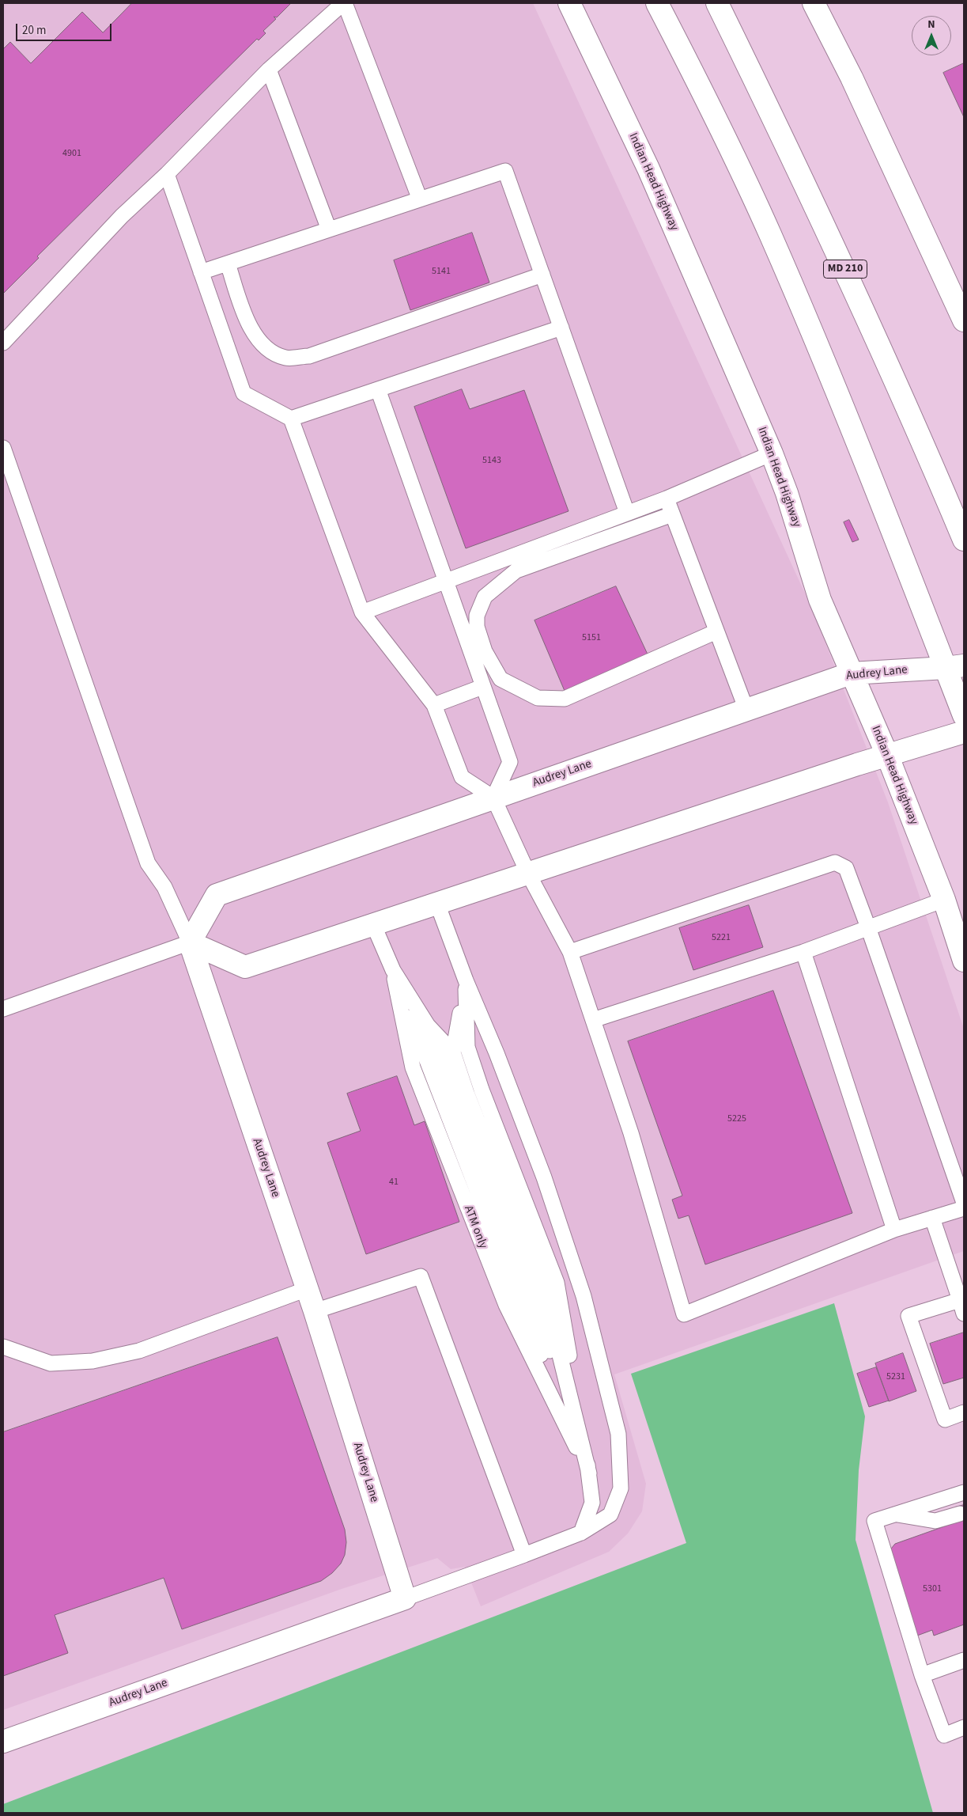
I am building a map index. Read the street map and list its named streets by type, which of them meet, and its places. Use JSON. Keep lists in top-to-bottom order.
{
  "streets": {
    "street": ["Indian Head Highway", "MD 210", "Audrey Lane"]
  },
  "crossings": [
    ["Indian Head Highway", "Audrey Lane"]
  ],
  "house_numbers": [
    "4901",
    "5141",
    "5143",
    "5151",
    "5221",
    "5225",
    "41",
    "5231",
    "5301"
  ],
  "scale_bar": "20 m",
  "north": "top"
}
